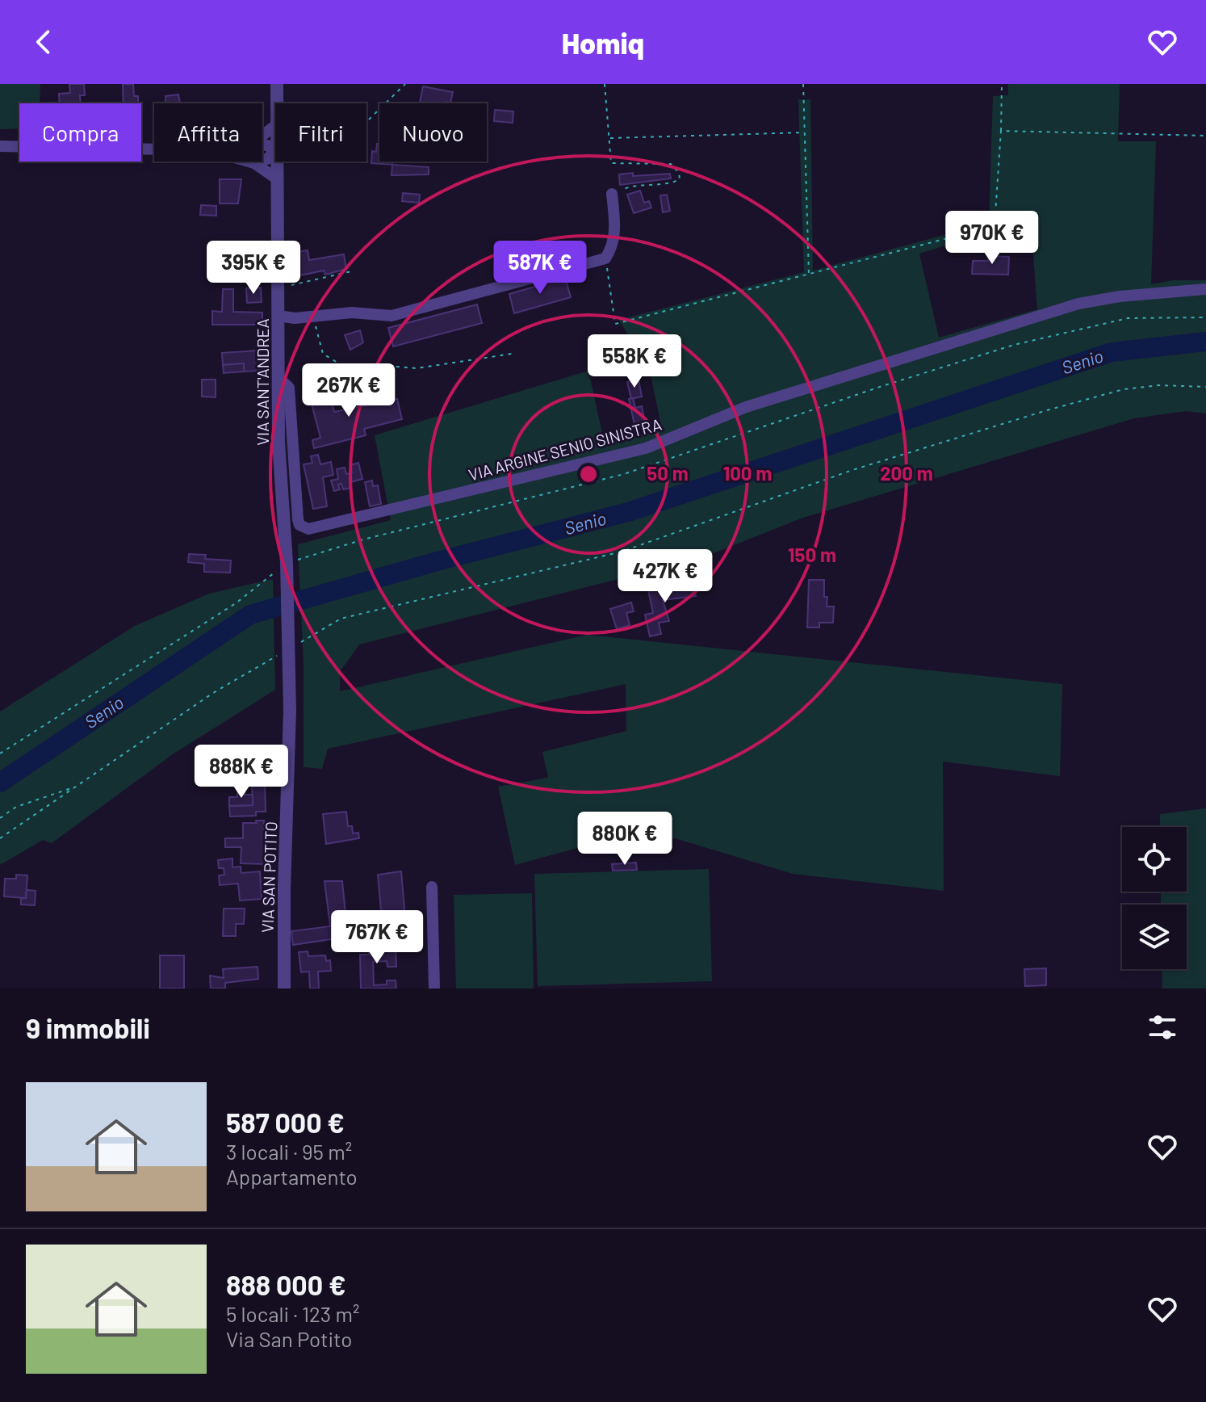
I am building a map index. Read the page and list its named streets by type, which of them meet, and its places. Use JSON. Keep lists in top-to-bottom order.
{
  "streets": {
    "street": ["VIA SANT'ANDREA", "VIA ARGINE SENIO SINISTRA", "VIA SAN POTITO"]
  },
  "crossings": [
    ["VIA SANT'ANDREA", "VIA ARGINE SENIO SINISTRA"],
    ["VIA SANT'ANDREA", "VIA SAN POTITO"]
  ],
  "water": ["Senio"],
  "page": {
    "header": "Homiq",
    "chip": [
      "Compra",
      "Affitta",
      "Filtri",
      "Nuovo"
    ],
    "price": [
      "970K €",
      "395K €",
      "587K €",
      "558K €",
      "267K €",
      "427K €",
      "888K €",
      "880K €",
      "767K €"
    ],
    "heading": "9 immobili",
    "list": [
      {
        "name": "587 000 €",
        "note": "3 locali · 95 m² · Appartamento"
      },
      {
        "name": "888 000 €",
        "note": "5 locali · 123 m² · Via San Potito"
      }
    ]
  },
  "rings": [
    "50 m",
    "100 m",
    "200 m",
    "150 m"
  ]
}
